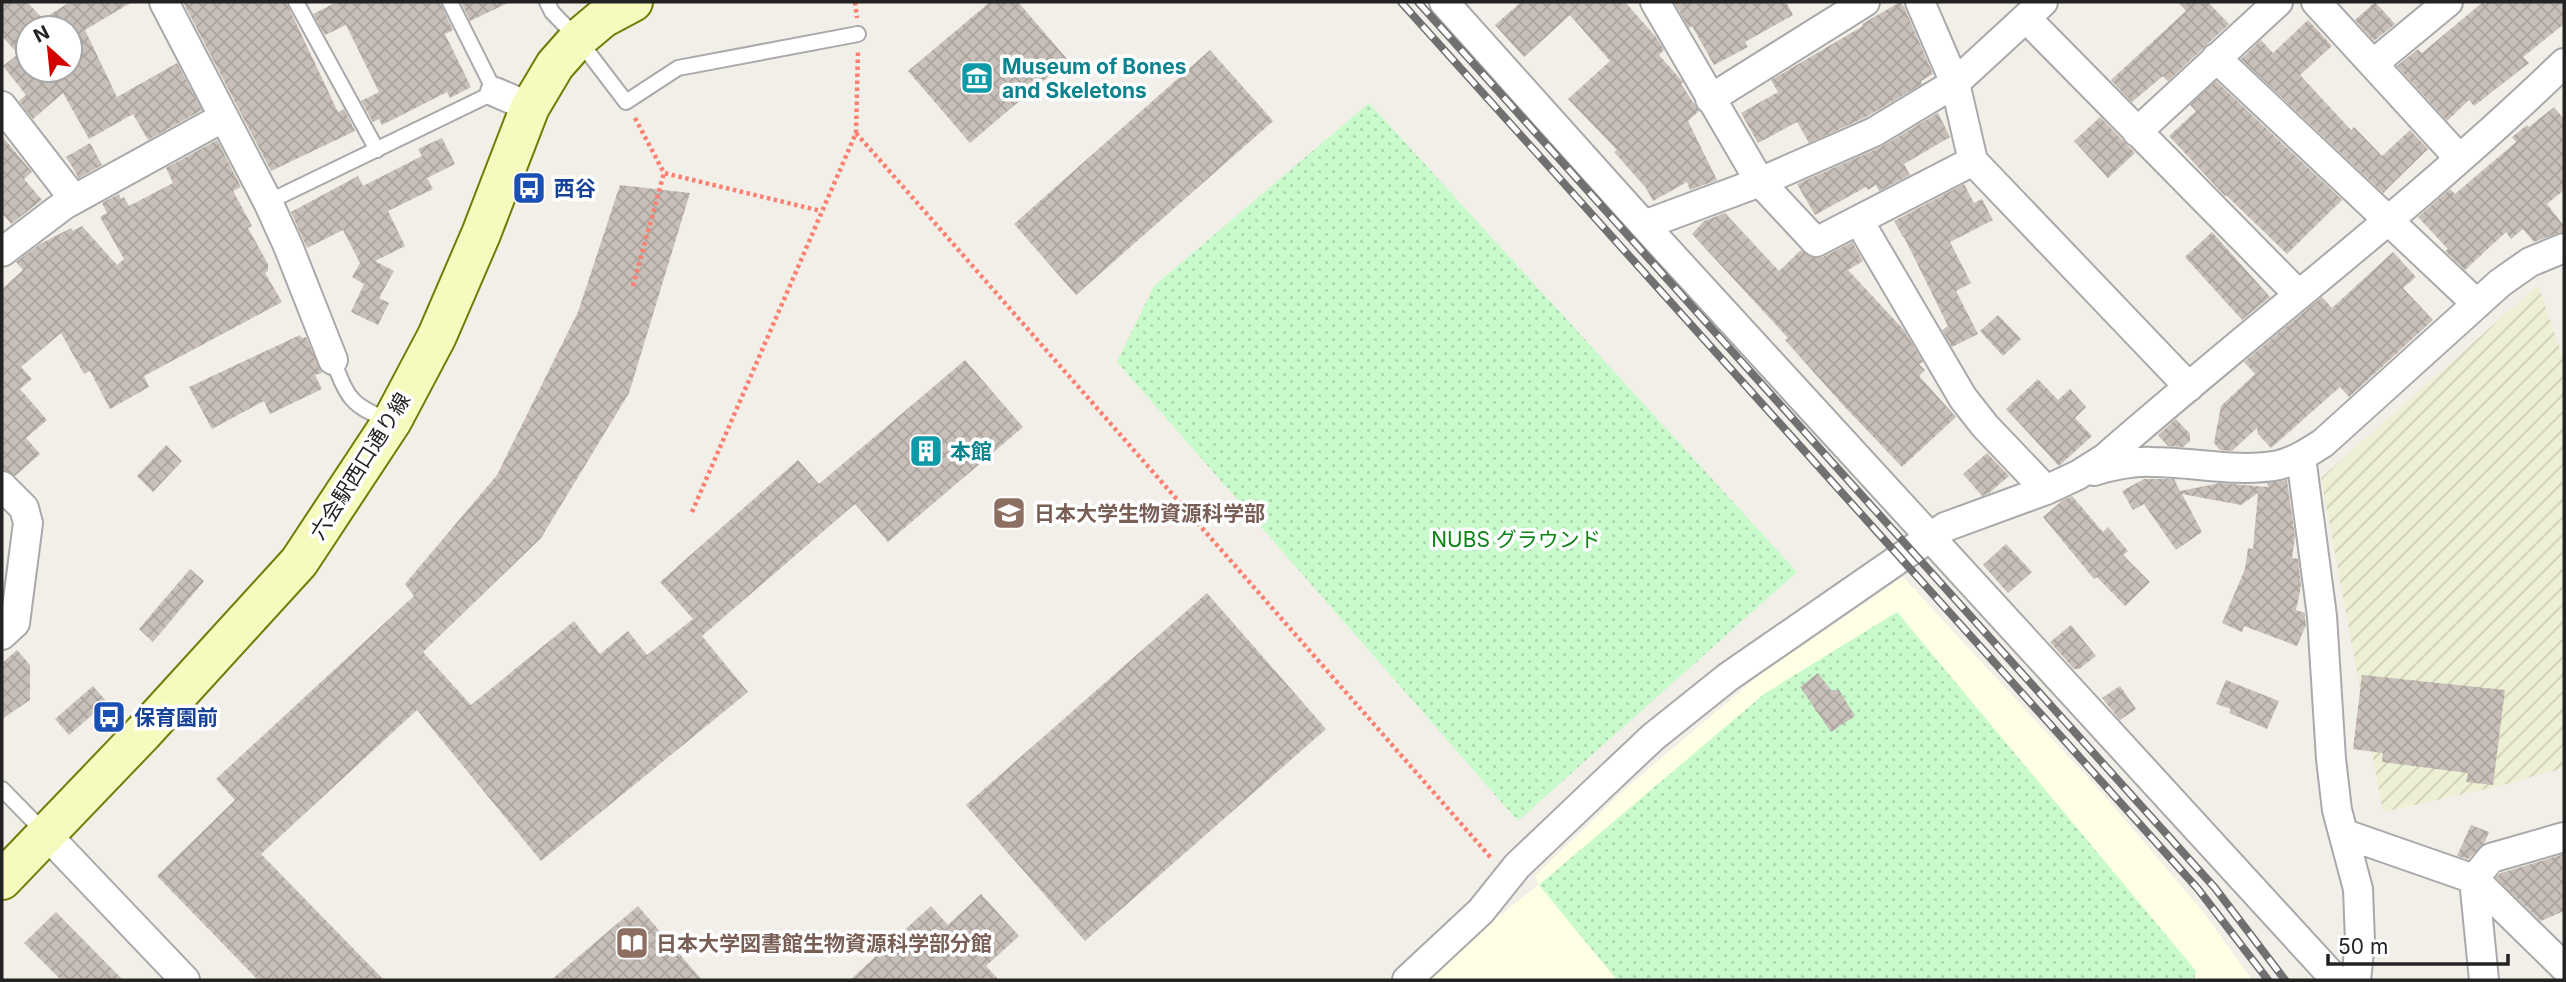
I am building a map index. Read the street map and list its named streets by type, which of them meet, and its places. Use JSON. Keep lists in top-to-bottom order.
{
  "streets": {
    "street": ["六会駅西口通り線"]
  },
  "parks": ["NUBS グラウンド"],
  "places": {
    "museum": ["Museum of Bones and Skeletons"],
    "bus stop": ["西谷", "保育園前"],
    "building": ["本館"],
    "school or university": ["日本大学生物資源科学部"],
    "library": ["日本大学図書館生物資源科学部分館"]
  },
  "scale_bar": "50 m",
  "north": "top left"
}
